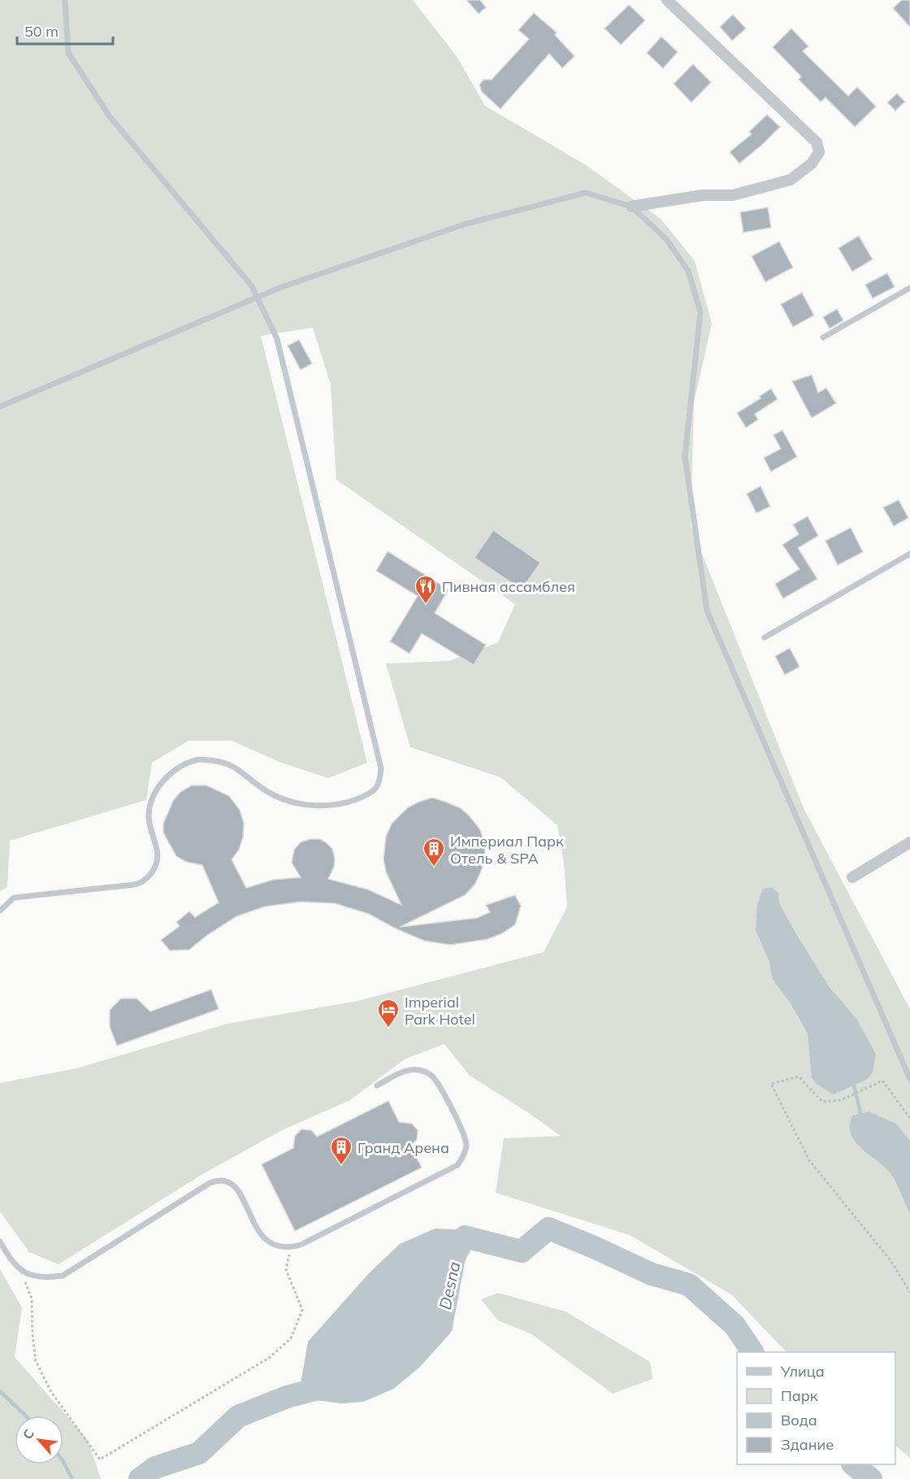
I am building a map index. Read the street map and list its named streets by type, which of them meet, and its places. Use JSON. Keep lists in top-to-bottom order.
{
  "water": ["Desna"],
  "places": {
    "restaurant": ["Пивная ассамблея"],
    "building": ["Империал Парк Отель & SPA", "Гранд Арена"],
    "hotel": ["Imperial Park Hotel"]
  },
  "legend": [
    "Улица",
    "Парк",
    "Вода",
    "Здание"
  ],
  "scale_bar": "50 m",
  "north": "top left"
}
